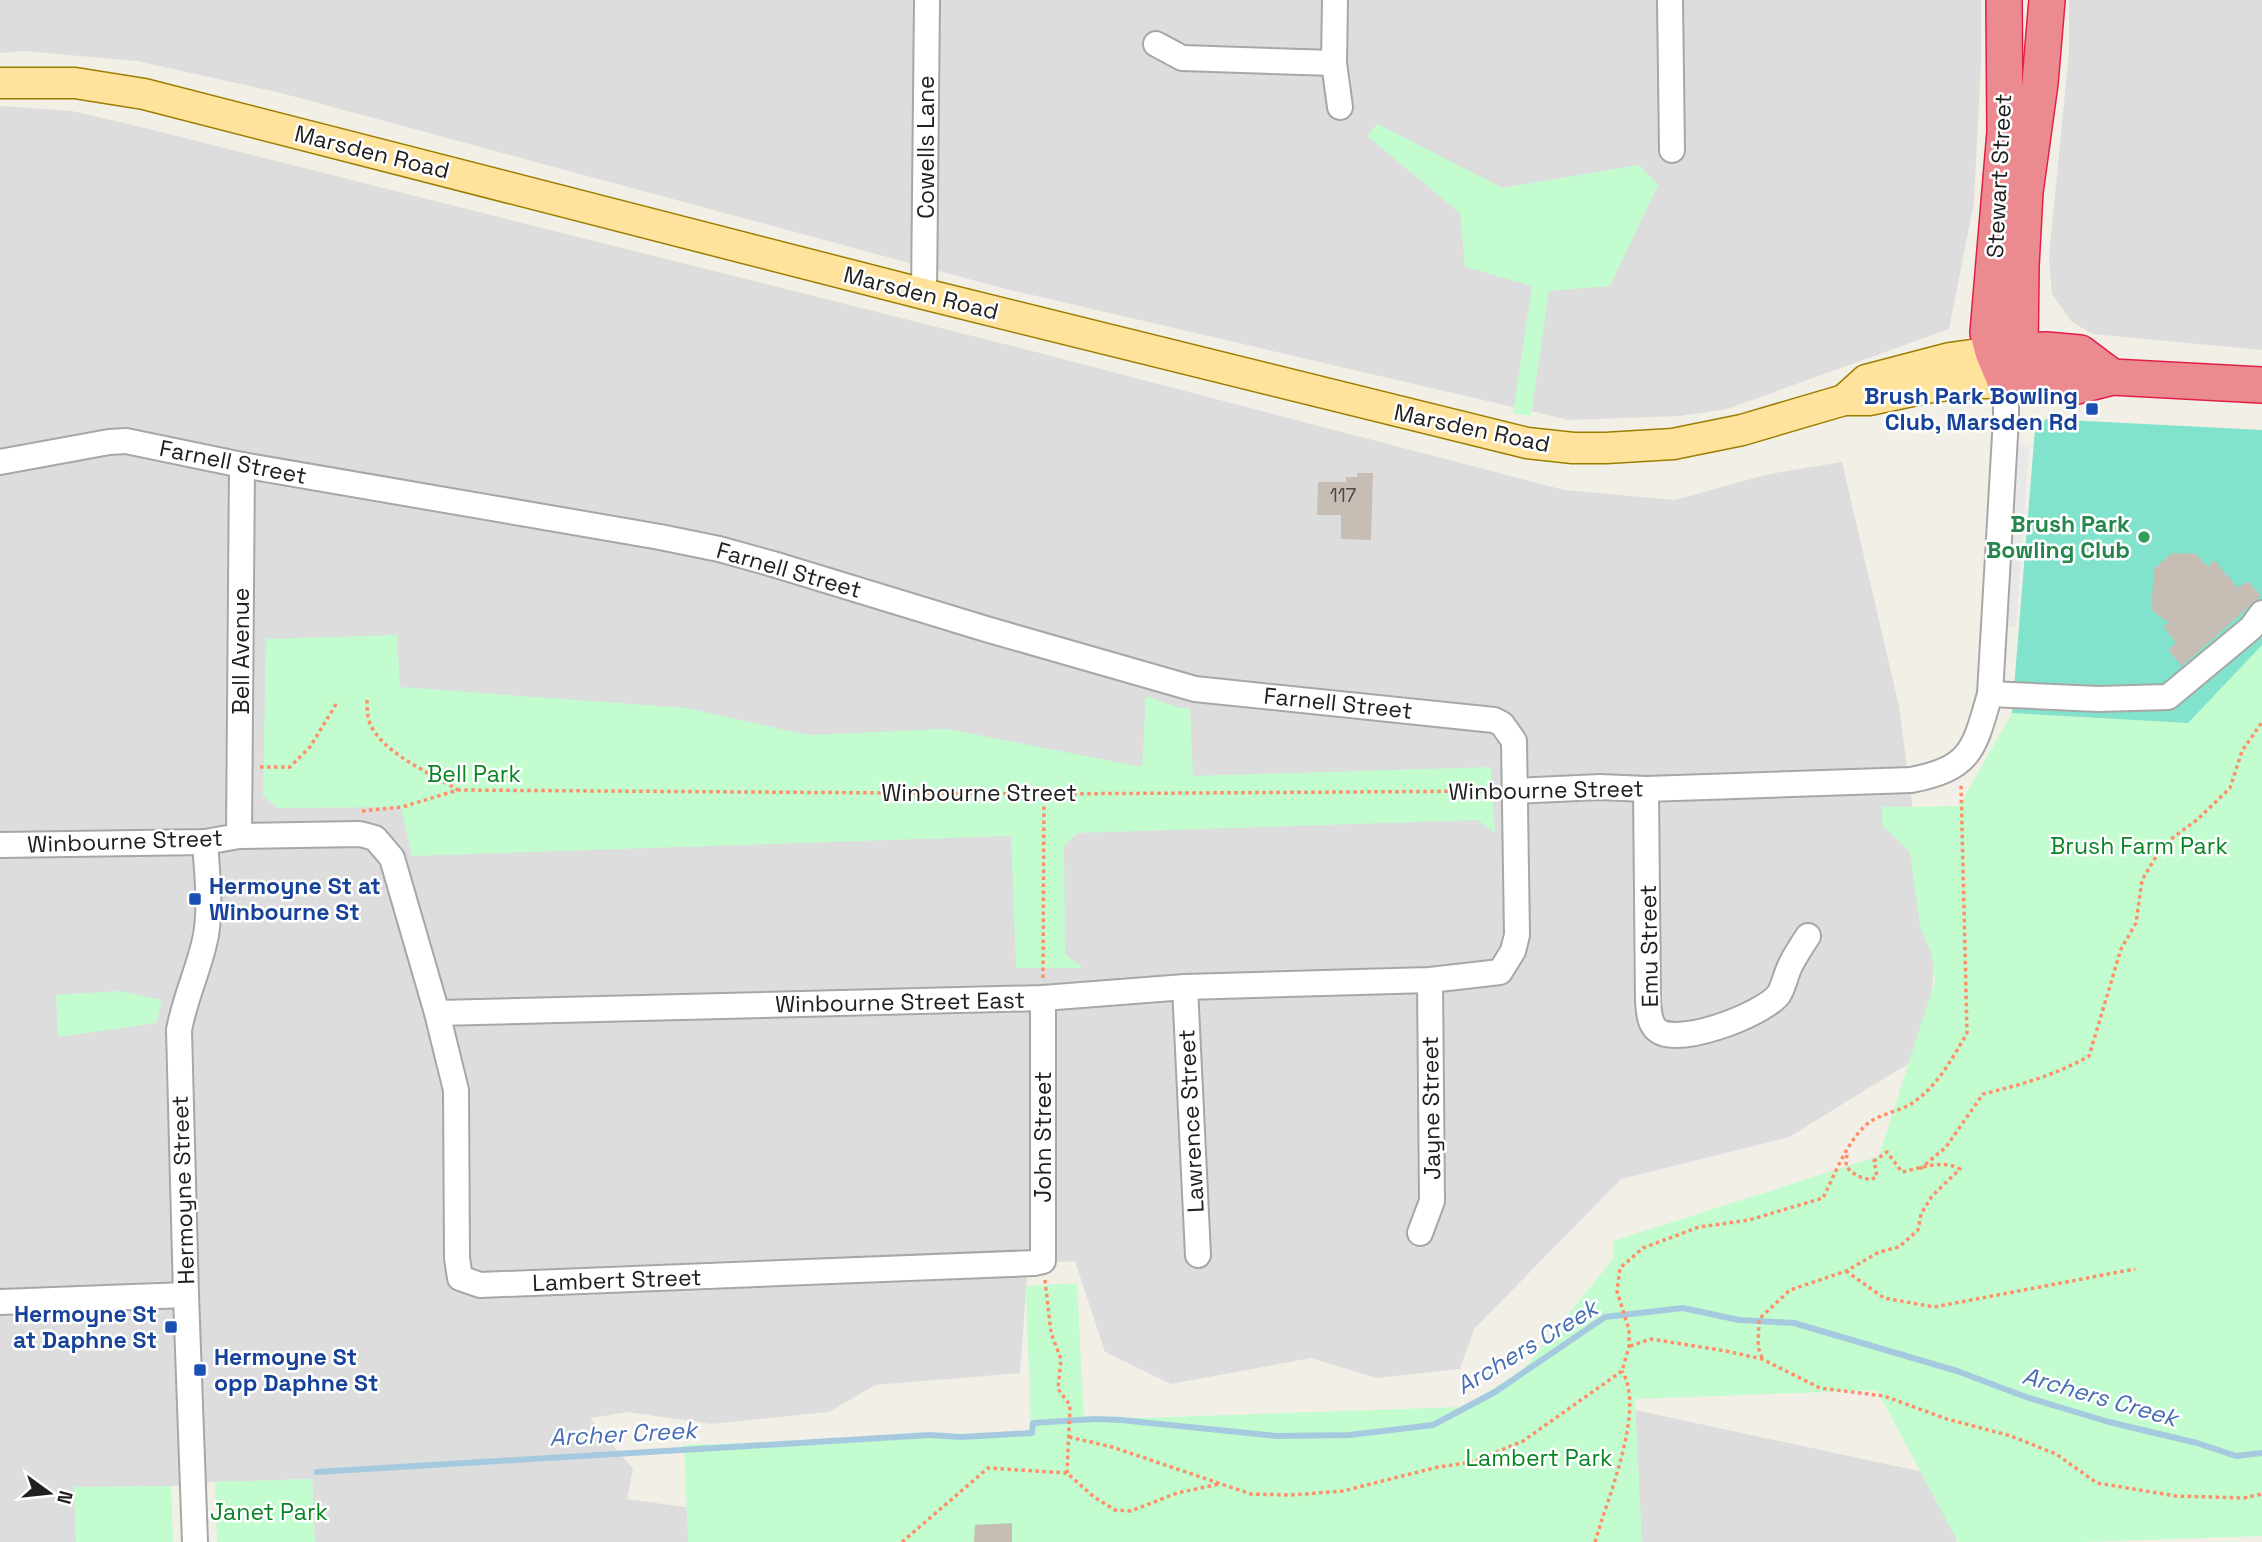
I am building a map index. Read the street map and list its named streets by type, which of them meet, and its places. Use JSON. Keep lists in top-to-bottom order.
{
  "streets": {
    "highway": ["Marsden Road", "Stewart Street"],
    "street": [
      "Cowells Lane",
      "Farnell Street",
      "Bell Avenue",
      "Winbourne Street",
      "Emu Street",
      "Winbourne Street East",
      "Jayne Street",
      "Lawrence Street",
      "John Street",
      "Hermoyne Street",
      "Lambert Street"
    ]
  },
  "crossings": [
    ["Cowells Lane", "Marsden Road"],
    ["Marsden Road", "Stewart Street"],
    ["Farnell Street", "Bell Avenue"],
    ["Farnell Street", "Winbourne Street"],
    ["Farnell Street", "Winbourne Street East"],
    ["Bell Avenue", "Winbourne Street"],
    ["Winbourne Street", "Emu Street"],
    ["Winbourne Street", "Winbourne Street East"],
    ["Winbourne Street", "Hermoyne Street"],
    ["Winbourne Street East", "Jayne Street"],
    ["Winbourne Street East", "Lawrence Street"],
    ["Winbourne Street East", "John Street"],
    ["Winbourne Street East", "Lambert Street"],
    ["John Street", "Lambert Street"]
  ],
  "water": ["Archers Creek", "Archer Creek"],
  "parks": [
    "Bell Park",
    "Brush Farm Park",
    "Lambert Park",
    "Janet Park"
  ],
  "places": {
    "transit": [
      "Brush Park Bowling Club, Marsden Rd",
      "Hermoyne St at Winbourne St",
      "Hermoyne St at Daphne St",
      "Hermoyne St opp Daphne St"
    ],
    "other": ["Brush Park Bowling Club"]
  },
  "house_numbers": ["117"],
  "north": "right"
}
